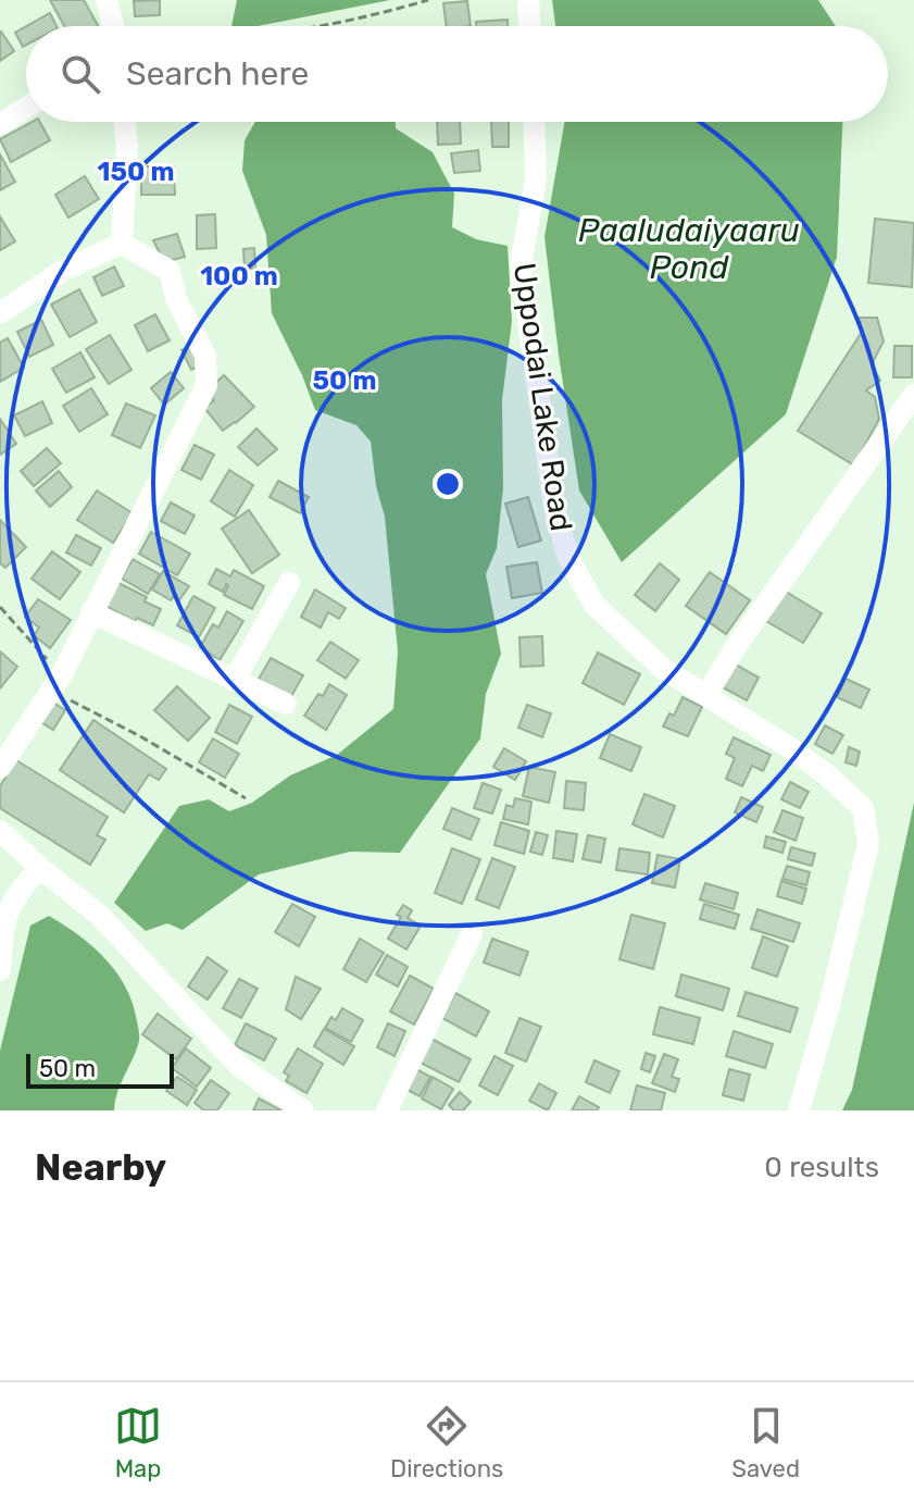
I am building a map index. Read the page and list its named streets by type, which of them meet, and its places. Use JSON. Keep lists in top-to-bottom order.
{
  "streets": {
    "street": ["Uppodai Lake Road"]
  },
  "water": ["Paaludaiyaaru Pond"],
  "scale_bar": "50 m",
  "page": {
    "search": "Search here",
    "scale": "50 m",
    "heading": ["Nearby", "0 results"],
    "nav": ["Map", "Directions", "Saved"]
  },
  "rings": ["150 m", "100 m", "50 m"]
}
